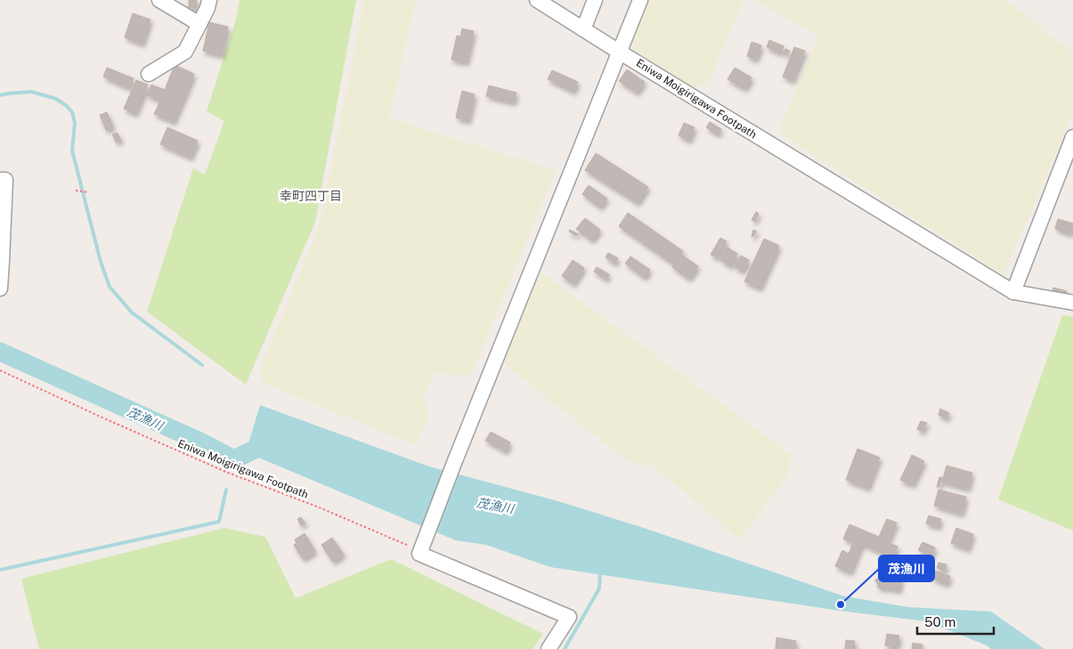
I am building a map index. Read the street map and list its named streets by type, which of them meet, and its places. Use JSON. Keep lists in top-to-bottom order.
{
  "streets": {
    "path": ["Eniwa Moigirigawa Footpath"]
  },
  "districts": ["幸町四丁目"],
  "water": ["茂漁川"],
  "places": ["茂漁川"],
  "scale_bar": "50 m"
}
